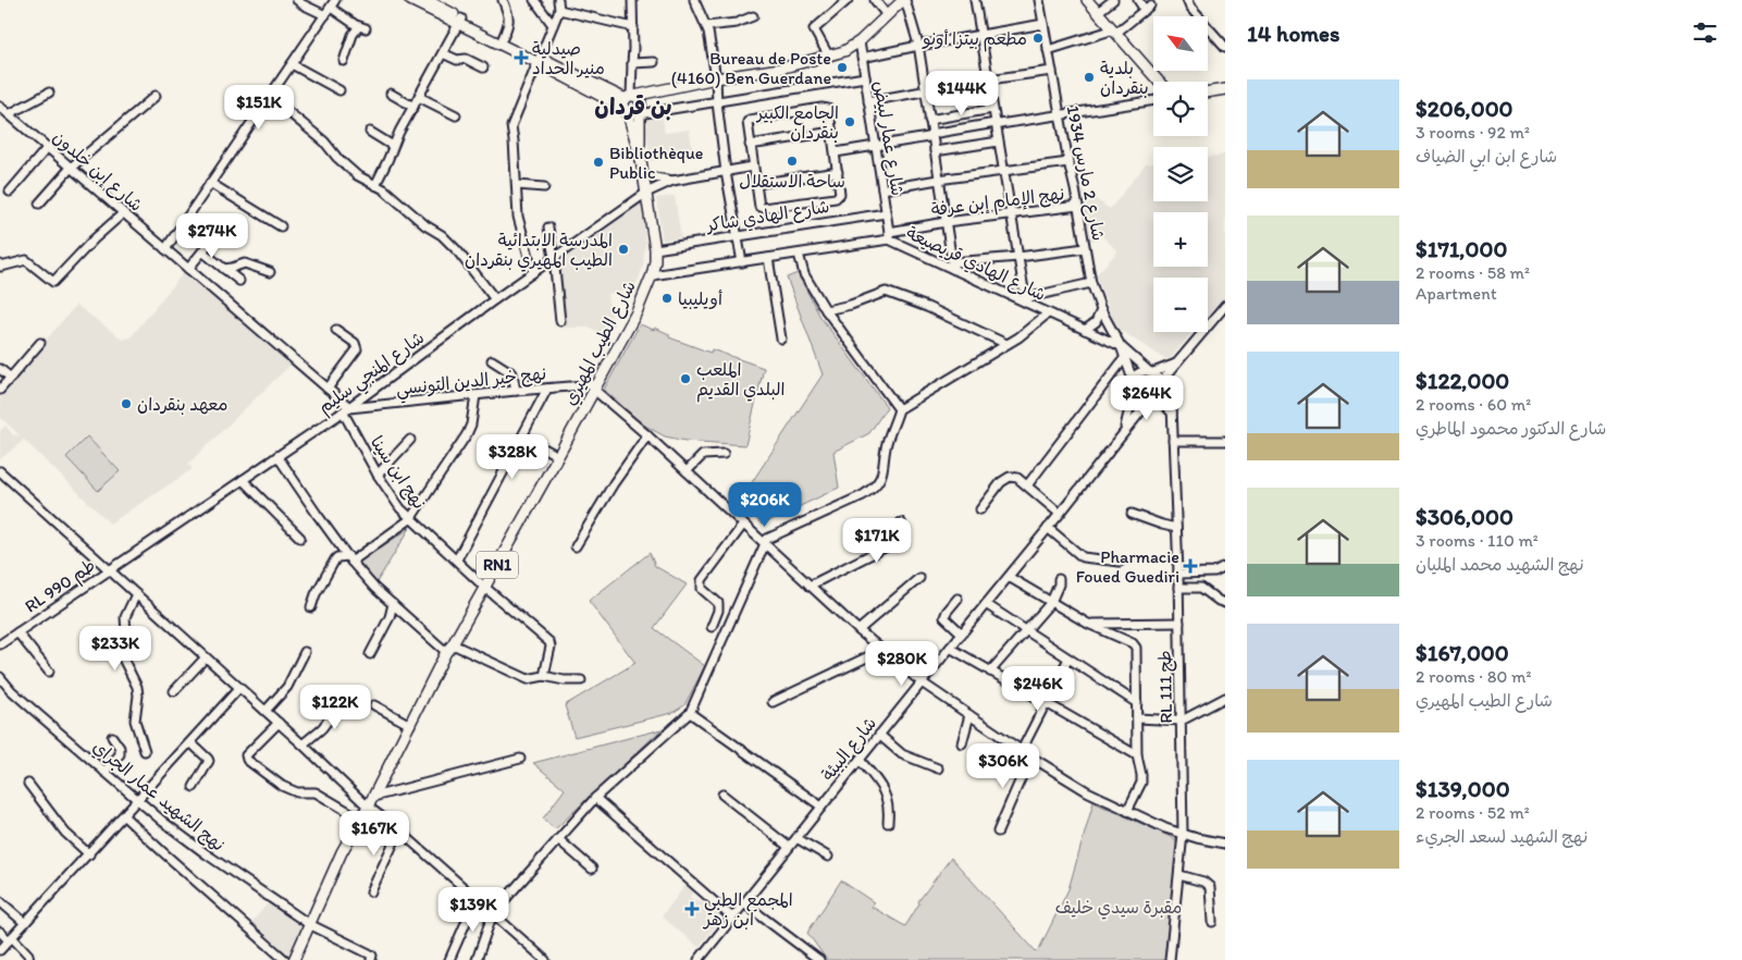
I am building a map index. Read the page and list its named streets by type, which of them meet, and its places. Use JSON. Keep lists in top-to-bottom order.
{
  "streets": {
    "main road": ["شارع الطيب المهيري", "RN1"],
    "street": [
      "شارع عمار لبيض",
      "شارع إبن خلدون",
      "شارع 2 مارس 1934",
      "نهج الإمام إبن عرفة",
      "شارع الهادي شاكر",
      "شارع الهادي قريصيعة",
      "شارع المنجي سليم",
      "نهج خير الدين التونسي",
      "نهج ابن سينا",
      "RL طم 990",
      "RL طج 111",
      "شارع البيئة",
      "نهج الشهيد عمار الجراي"
    ]
  },
  "crossings": [
    ["شارع عمار لبيض", "نهج الإمام إبن عرفة"],
    ["شارع عمار لبيض", "شارع الهادي شاكر"],
    ["شارع عمار لبيض", "شارع الهادي قريصيعة"],
    ["شارع إبن خلدون", "شارع المنجي سليم"],
    ["شارع إبن خلدون", "نهج خير الدين التونسي"],
    ["شارع إبن خلدون", "نهج ابن سينا"],
    ["شارع 2 مارس 1934", "نهج الإمام إبن عرفة"],
    ["شارع 2 مارس 1934", "شارع الهادي قريصيعة"],
    ["نهج الإمام إبن عرفة", "شارع الهادي قريصيعة"],
    ["شارع الهادي شاكر", "شارع الطيب المهيري"],
    ["شارع الهادي قريصيعة", "شارع الطيب المهيري"],
    ["شارع الطيب المهيري", "شارع المنجي سليم"],
    ["شارع الطيب المهيري", "نهج خير الدين التونسي"],
    ["شارع الطيب المهيري", "نهج ابن سينا"],
    ["شارع الطيب المهيري", "نهج الشهيد عمار الجراي"],
    ["شارع المنجي سليم", "نهج خير الدين التونسي"],
    ["شارع المنجي سليم", "نهج ابن سينا"],
    ["شارع المنجي سليم", "RL طم 990"],
    ["نهج خير الدين التونسي", "نهج ابن سينا"],
    ["RL طج 111", "شارع البيئة"]
  ],
  "districts": ["بن قردان"],
  "parks": ["مقبرة سيدي خليف"],
  "places": {
    "other": [
      "مطعم بيتزا أونو",
      "Bureau de Poste (4160) Ben Guerdane",
      "بلدية بنقردان",
      "الجامع الكبير بنقردان",
      "ساحة الاستقلال",
      "Bibliothèque Public",
      "المدرسة الابتدائية الطيب المهيري بنقردان",
      "أويليبيا",
      "الملعب البلدي القديم",
      "معهد بنقردان"
    ],
    "health": ["صيدلية منير الحداد", "Pharmacie Foued Guediri", "المجمع الطبي ابن زهر"]
  },
  "north": "top left",
  "page": {
    "heading": "14 homes",
    "map_buttons": ["+", "−"],
    "list": [
      {
        "name": "$206,000",
        "note": "3 rooms · 92 m² · شارع ابن ابي الضياف"
      },
      {
        "name": "$171,000",
        "note": "2 rooms · 58 m² · Apartment"
      },
      {
        "name": "$122,000",
        "note": "2 rooms · 60 m² · شارع الدكتور محمود الماطري"
      },
      {
        "name": "$306,000",
        "note": "3 rooms · 110 m² · نهج الشهيد محمد المليان"
      },
      {
        "name": "$167,000",
        "note": "2 rooms · 80 m² · شارع الطيب المهيري"
      },
      {
        "name": "$139,000",
        "note": "2 rooms · 52 m² · نهج الشهيد لسعد الجريء"
      }
    ],
    "price": [
      "$144K",
      "$151K",
      "$274K",
      "$264K",
      "$328K",
      "$206K",
      "$171K",
      "$233K",
      "$280K",
      "$246K",
      "$122K",
      "$306K",
      "$167K",
      "$139K"
    ]
  }
}
